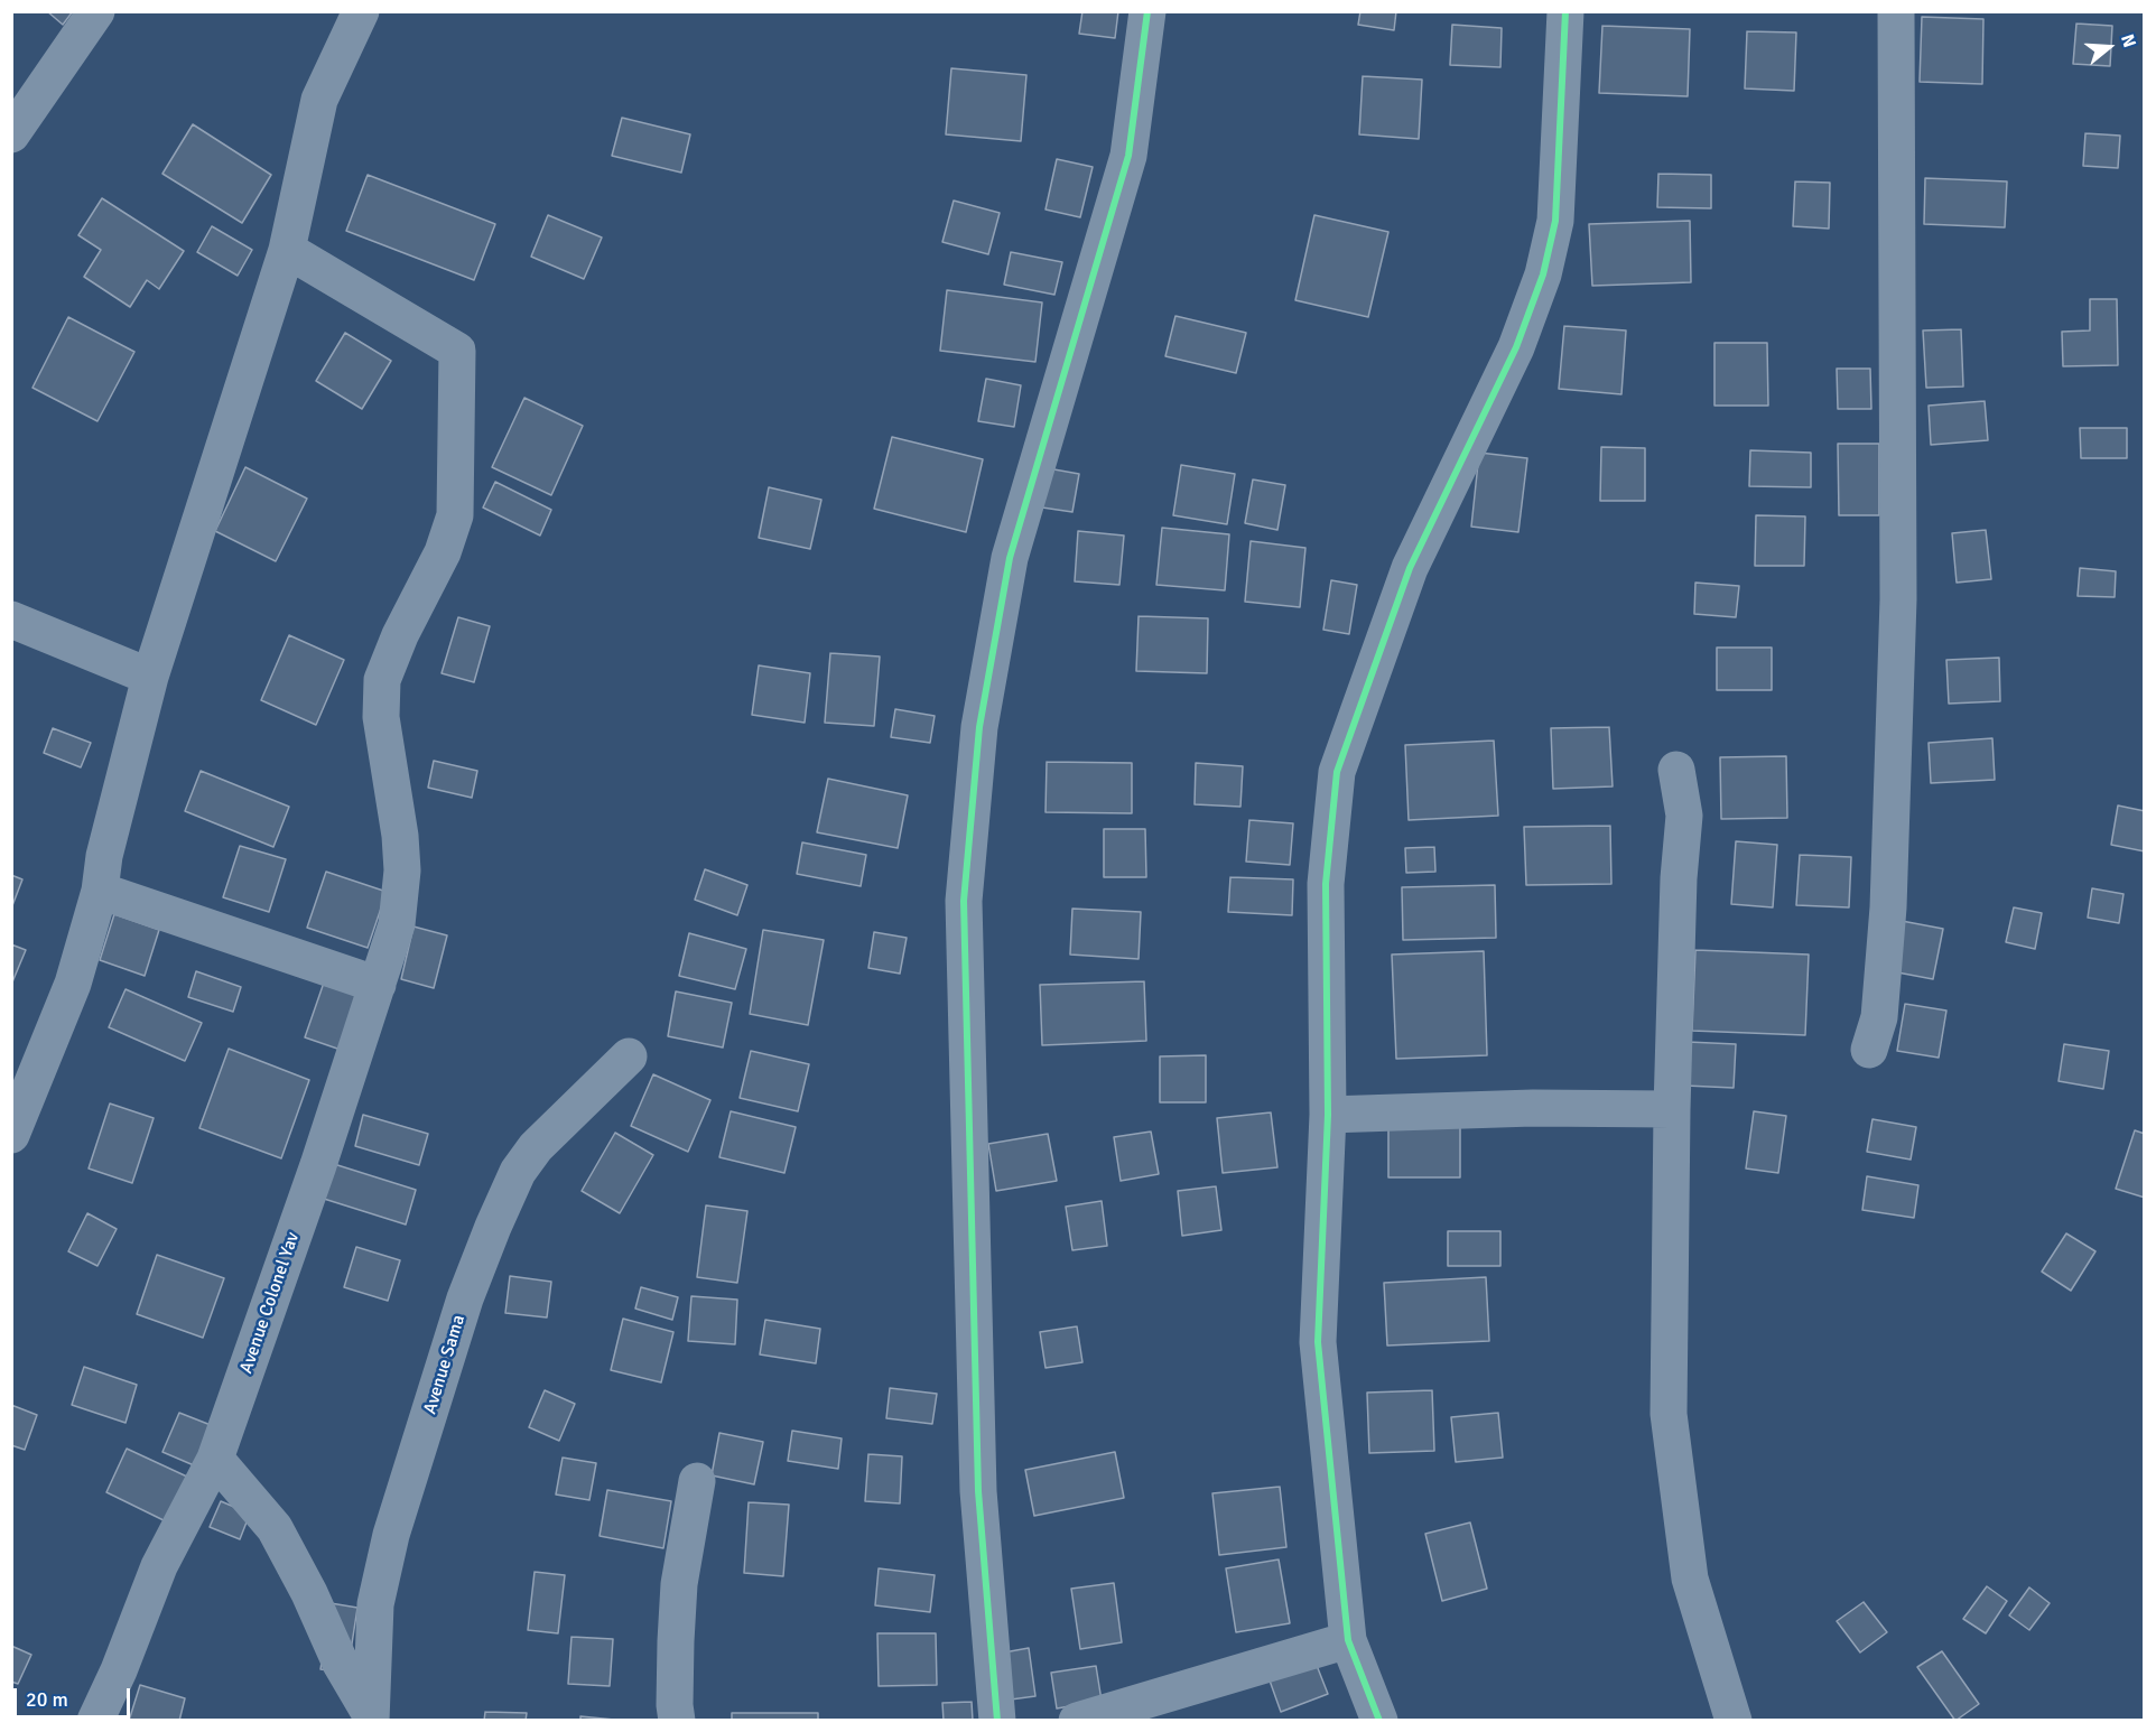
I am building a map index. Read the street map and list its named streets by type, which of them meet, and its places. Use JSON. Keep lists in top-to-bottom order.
{
  "streets": {
    "street": ["Avenue Colonel Yav", "Avenue Sama"]
  },
  "scale_bar": "20 m",
  "north": "right"
}
